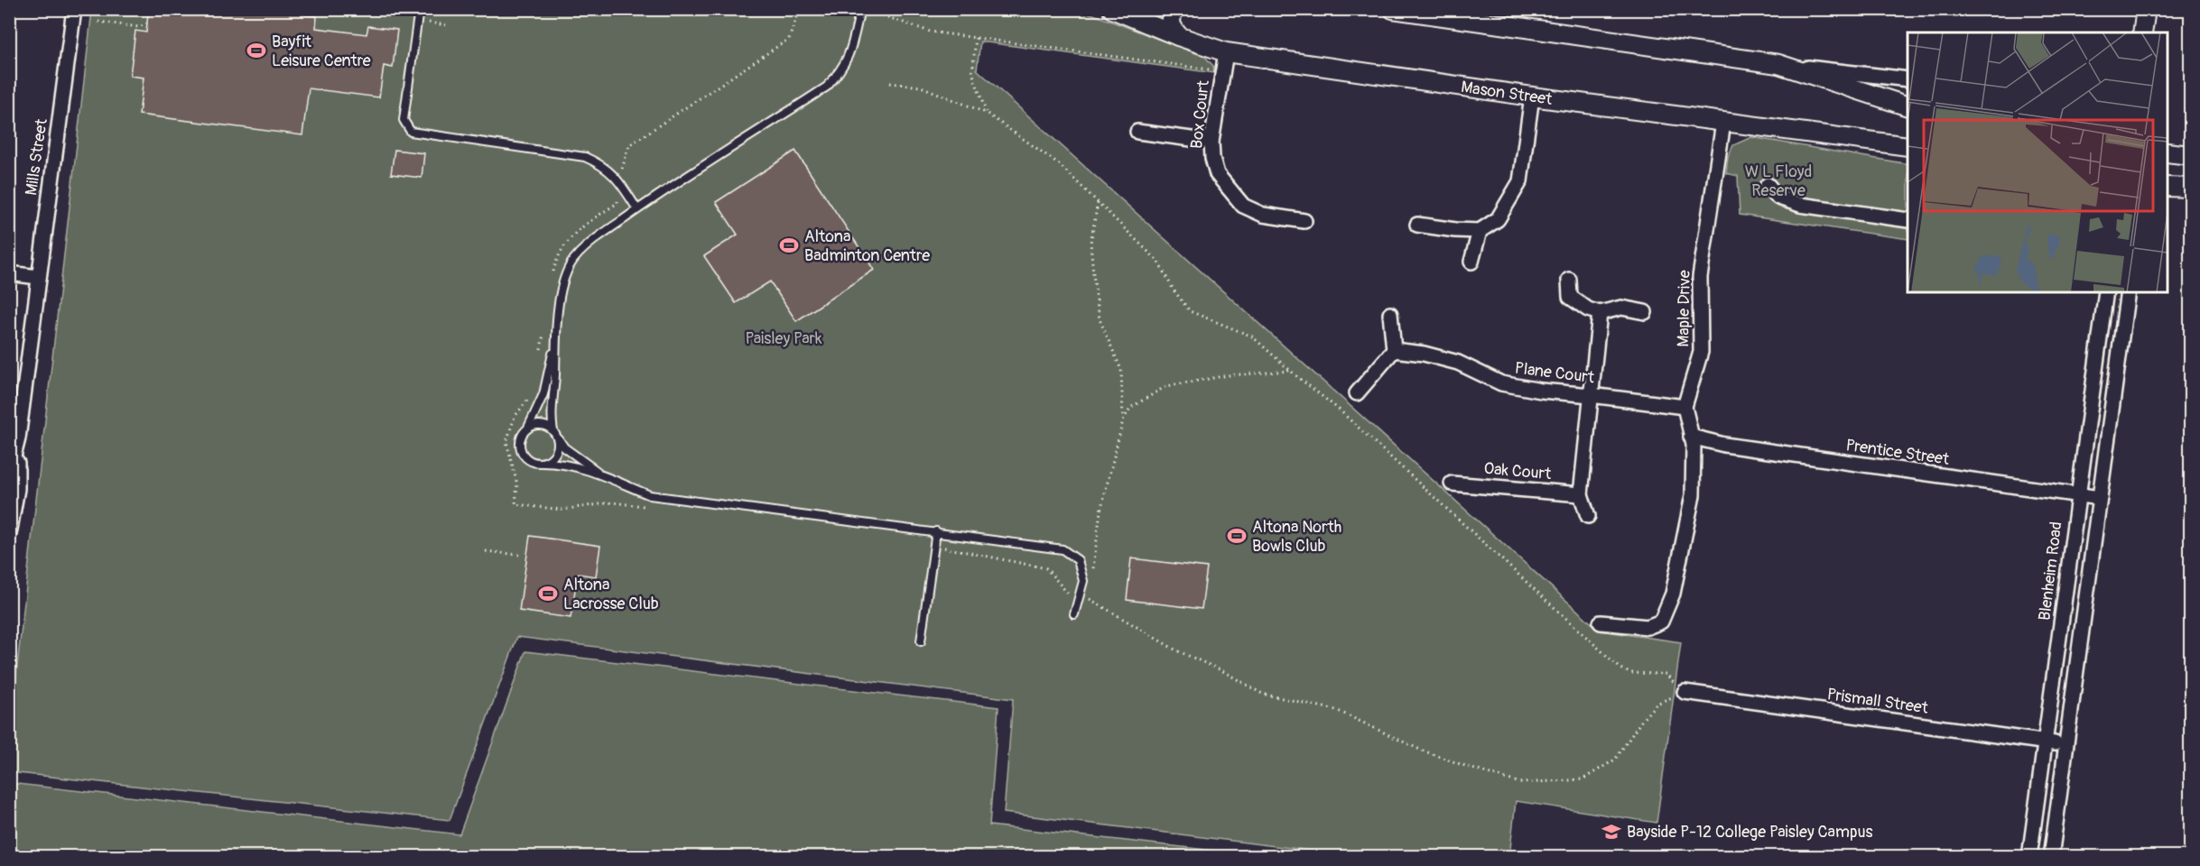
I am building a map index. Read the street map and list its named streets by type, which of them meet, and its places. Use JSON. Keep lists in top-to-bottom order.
{
  "streets": {
    "street": [
      "Mason Street",
      "Box Court",
      "Mills Street",
      "Maple Drive",
      "Plane Court",
      "Prentice Street",
      "Oak Court",
      "Blenheim Road",
      "Prismall Street"
    ]
  },
  "crossings": [
    ["Mason Street", "Box Court"],
    ["Mason Street", "Maple Drive"],
    ["Maple Drive", "Plane Court"],
    ["Prentice Street", "Blenheim Road"],
    ["Blenheim Road", "Prismall Street"]
  ],
  "parks": ["W L Floyd Reserve", "Paisley Park"],
  "places": {
    "sports": [
      "Bayfit Leisure Centre",
      "Altona Badminton Centre",
      "Altona North Bowls Club",
      "Altona Lacrosse Club"
    ],
    "school or university": ["Bayside P-12 College Paisley Campus"]
  }
}
